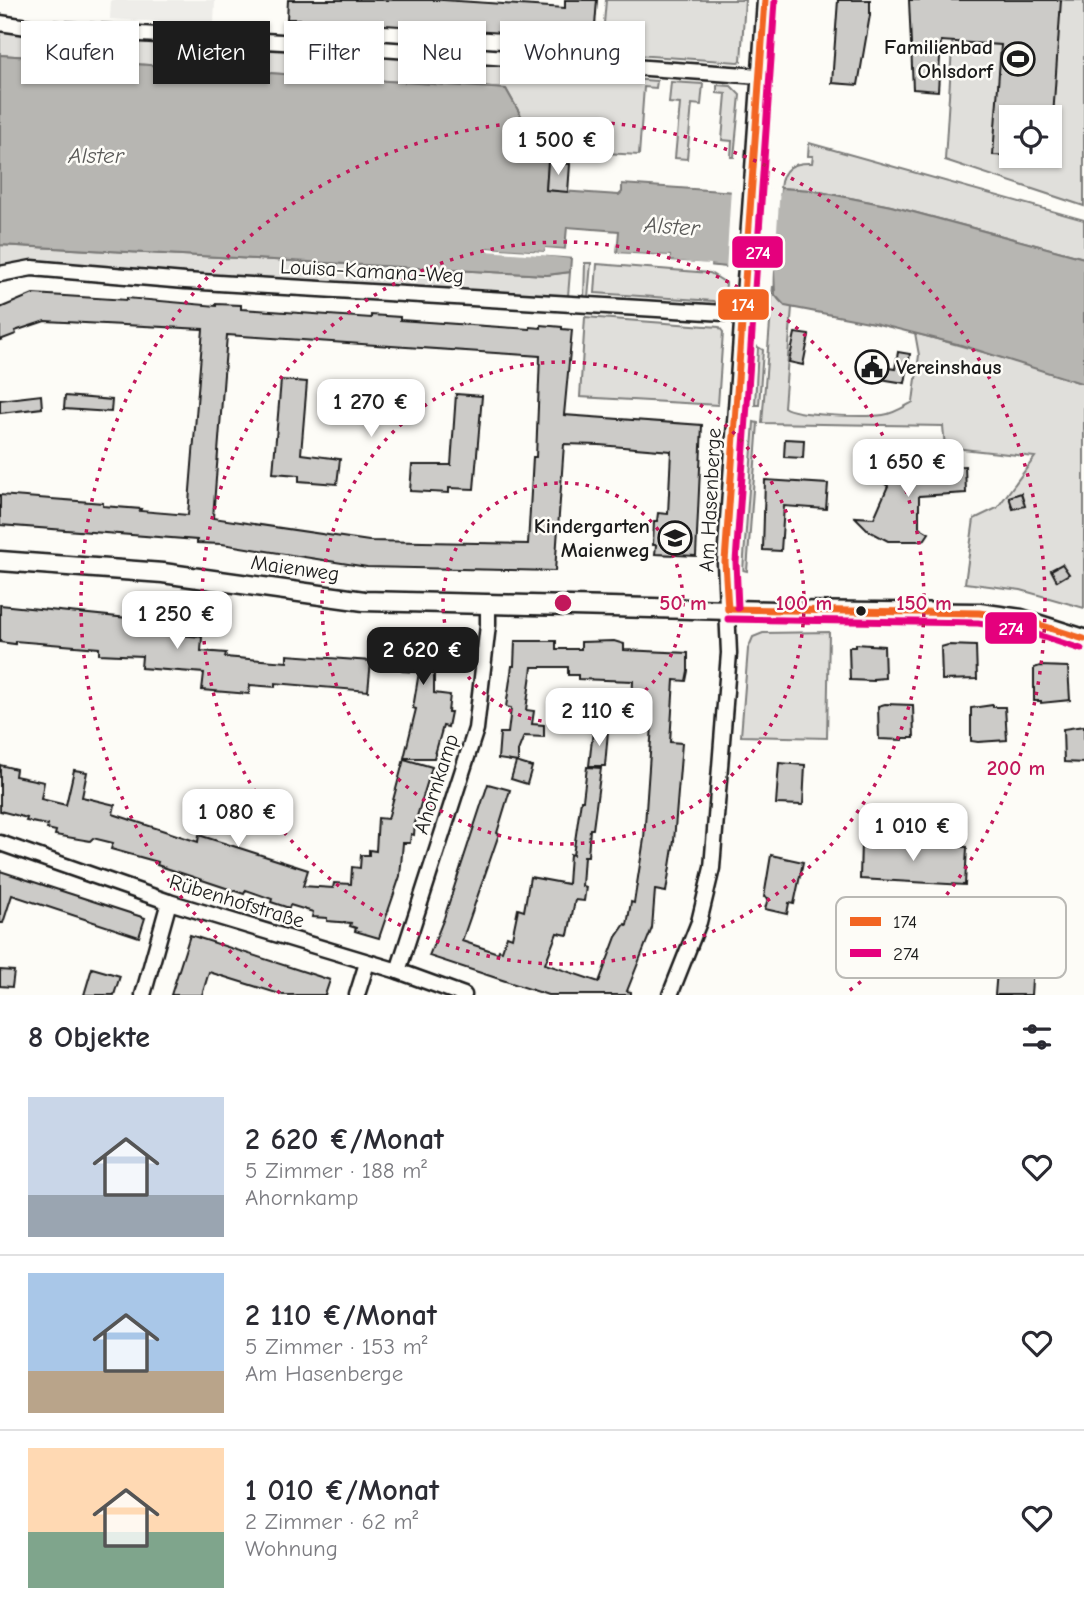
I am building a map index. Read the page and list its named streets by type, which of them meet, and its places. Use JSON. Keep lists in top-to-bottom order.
{
  "streets": {
    "street": [
      "Louisa-Kamana-Weg",
      "Am Hasenberge",
      "Maienweg",
      "Ahornkamp",
      "Rübenhofstraße"
    ]
  },
  "crossings": [
    ["Louisa-Kamana-Weg", "Am Hasenberge"],
    ["Am Hasenberge", "Maienweg"],
    ["Maienweg", "Ahornkamp"],
    ["Ahornkamp", "Rübenhofstraße"]
  ],
  "water": ["Alster"],
  "places": {
    "sports": ["Familienbad Ohlsdorf"],
    "public building": ["Vereinshaus"],
    "school or university": ["Kindergarten Maienweg"]
  },
  "lines": ["transit line 174", "transit line 274"],
  "legend": ["174", "274"],
  "page": {
    "chip": [
      "Kaufen",
      "Mieten",
      "Filter",
      "Neu",
      "Wohnung"
    ],
    "price": [
      "1 500 €",
      "1 270 €",
      "1 650 €",
      "1 250 €",
      "2 620 €",
      "2 110 €",
      "1 080 €",
      "1 010 €"
    ],
    "heading": "8 Objekte",
    "list": [
      {
        "name": "2 620 €/Monat",
        "note": "5 Zimmer · 188 m² · Ahornkamp"
      },
      {
        "name": "2 110 €/Monat",
        "note": "5 Zimmer · 153 m² · Am Hasenberge"
      },
      {
        "name": "1 010 €/Monat",
        "note": "2 Zimmer · 62 m² · Wohnung"
      }
    ]
  },
  "rings": [
    "50 m",
    "100 m",
    "150 m",
    "200 m"
  ]
}
